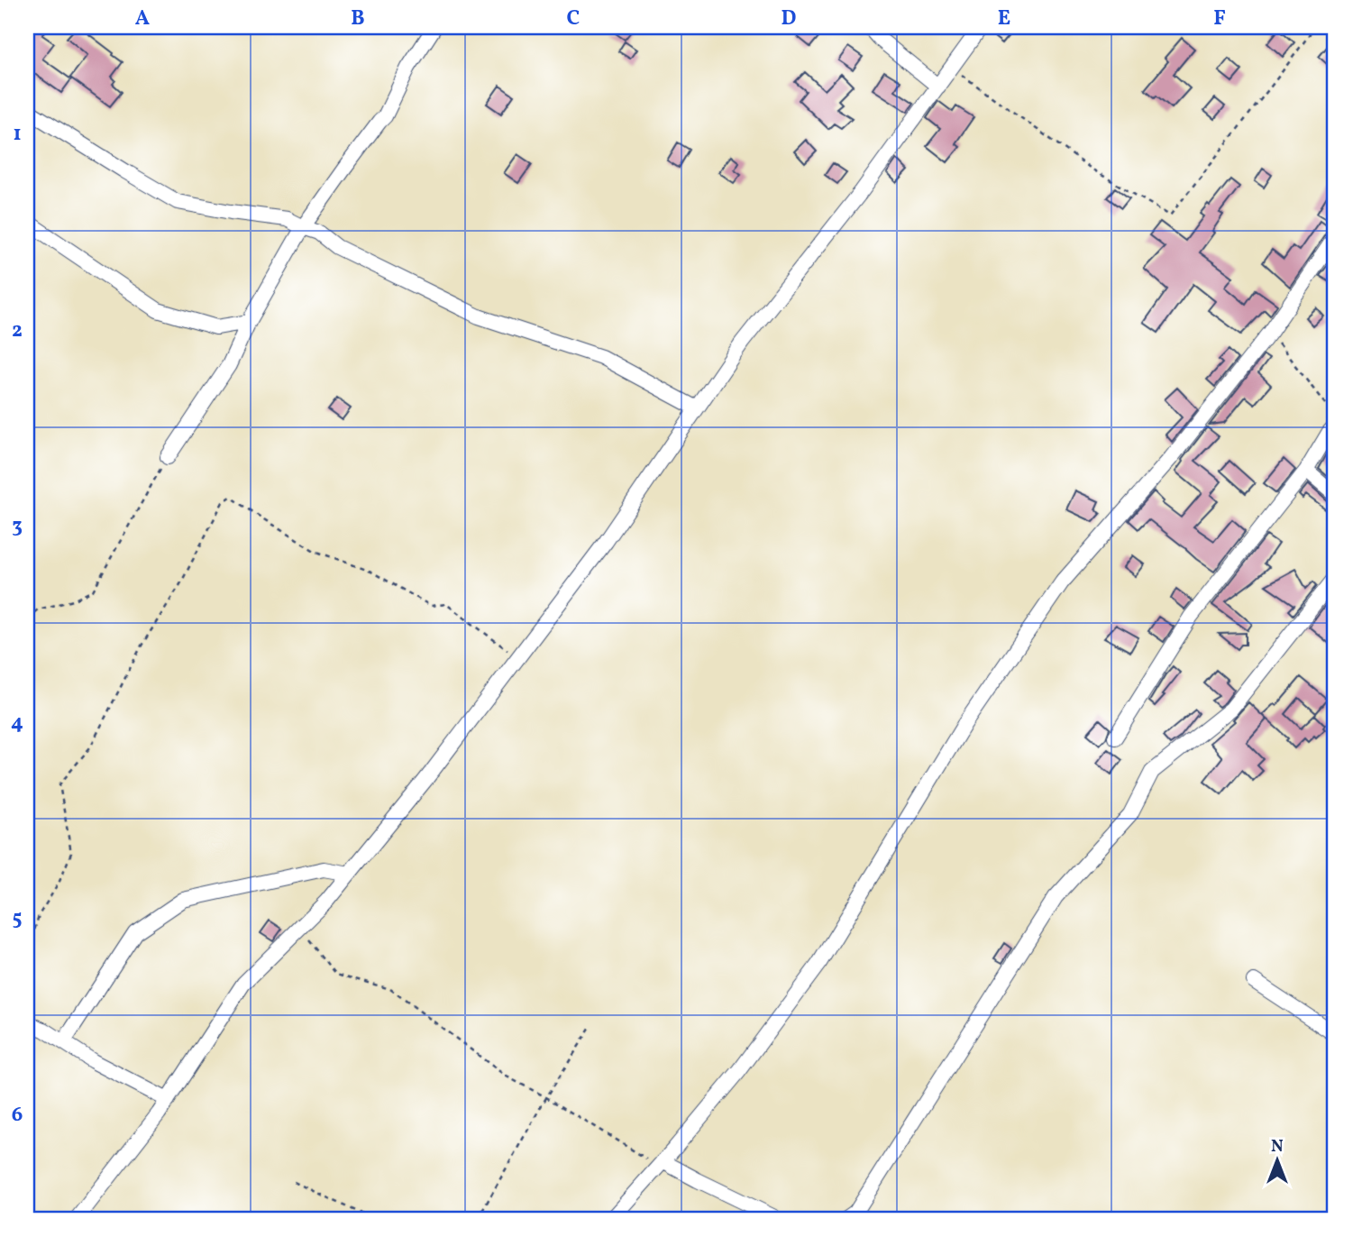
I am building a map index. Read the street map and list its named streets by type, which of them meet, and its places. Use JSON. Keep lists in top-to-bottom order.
{
  "north": "top",
  "grid": {
    "columns": [
      "A",
      "B",
      "C",
      "D",
      "E",
      "F"
    ],
    "rows": [
      "1",
      "2",
      "3",
      "4",
      "5",
      "6"
    ]
  }
}
